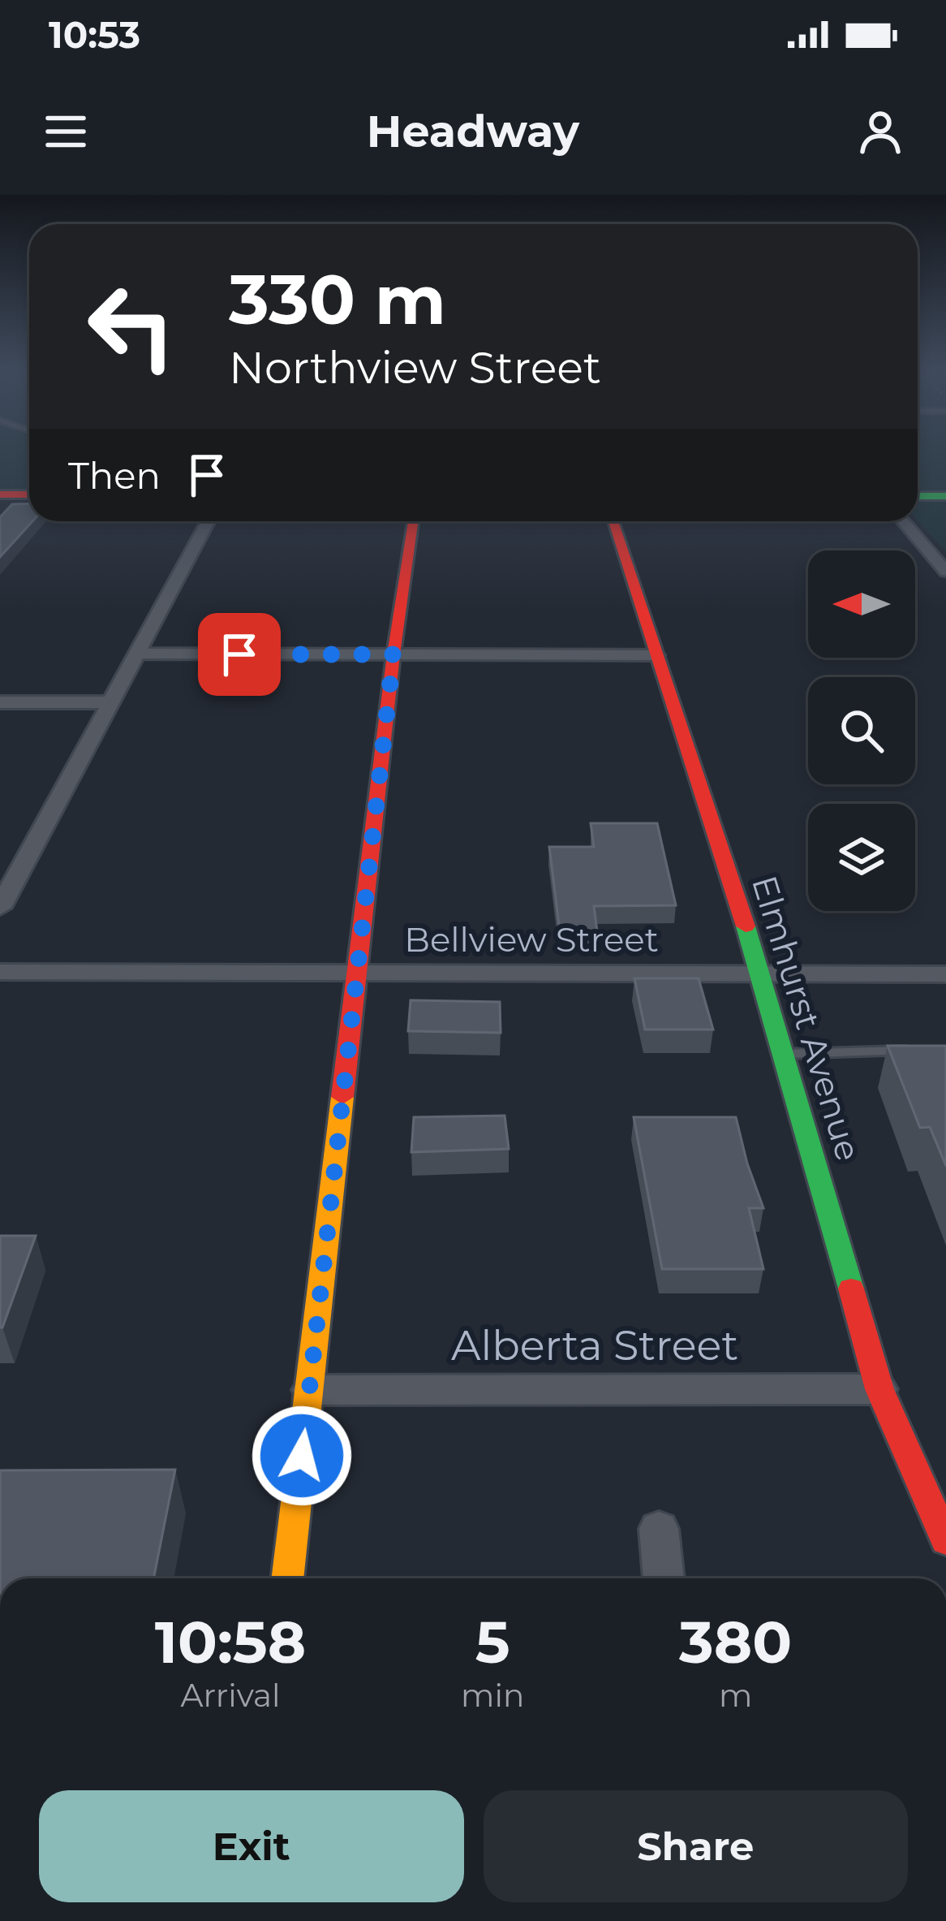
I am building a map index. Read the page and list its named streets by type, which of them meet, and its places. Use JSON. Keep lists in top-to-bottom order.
{
  "streets": {
    "street": ["Bellview Street", "Elmhurst Avenue", "Alberta Street"]
  },
  "crossings": [
    ["Bellview Street", "Elmhurst Avenue"],
    ["Elmhurst Avenue", "Alberta Street"]
  ],
  "north": "left",
  "page": {
    "status": "10:53",
    "header": "Headway",
    "turn": ["330 m", "Northview Street"],
    "then": "Then",
    "eta": [
      "10:58",
      "Arrival",
      "5",
      "min",
      "380",
      "m"
    ],
    "buttons": ["Exit", "Share"]
  }
}
